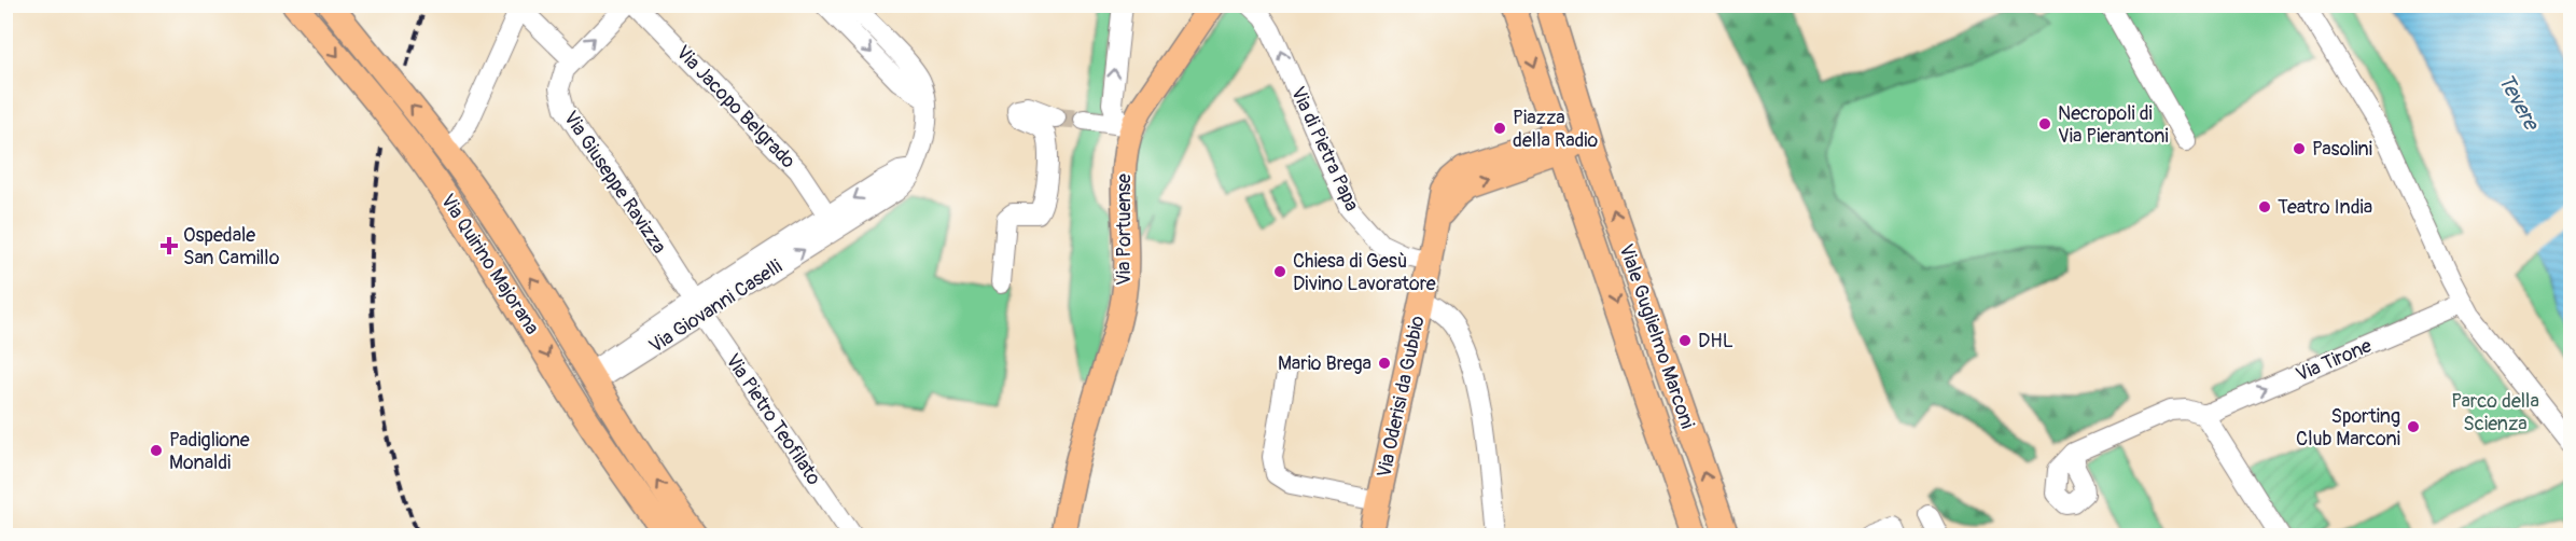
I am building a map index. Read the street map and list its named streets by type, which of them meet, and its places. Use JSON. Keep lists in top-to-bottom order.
{
  "streets": {
    "main road": [
      "Via Portuense",
      "Via Quirino Majorana",
      "Viale Guglielmo Marconi",
      "Via Oderisi da Gubbio"
    ],
    "street": [
      "Via Jacopo Belgrado",
      "Via di Pietra Papa",
      "Via Giuseppe Ravizza",
      "Via Giovanni Caselli",
      "Via Tirone",
      "Via Pietro Teofilato"
    ]
  },
  "crossings": [
    ["Via Jacopo Belgrado", "Via Giovanni Caselli"],
    ["Via di Pietra Papa", "Via Oderisi da Gubbio"],
    ["Via Giuseppe Ravizza", "Via Giovanni Caselli"],
    ["Via Giuseppe Ravizza", "Via Pietro Teofilato"],
    ["Via Quirino Majorana", "Via Giovanni Caselli"],
    ["Via Giovanni Caselli", "Via Pietro Teofilato"],
    ["Viale Guglielmo Marconi", "Via Oderisi da Gubbio"]
  ],
  "one_way": ["Via di Pietra Papa", "Via Tirone"],
  "water": ["Tevere"],
  "parks": ["Parco della Scienza"],
  "places": {
    "other": [
      "Necropoli di Via Pierantoni",
      "Piazza della Radio",
      "Pasolini",
      "Teatro India",
      "Chiesa di Gesù Divino Lavoratore",
      "DHL",
      "Mario Brega",
      "Sporting Club Marconi",
      "Padiglione Monaldi"
    ],
    "health": ["Ospedale San Camillo"]
  }
}
